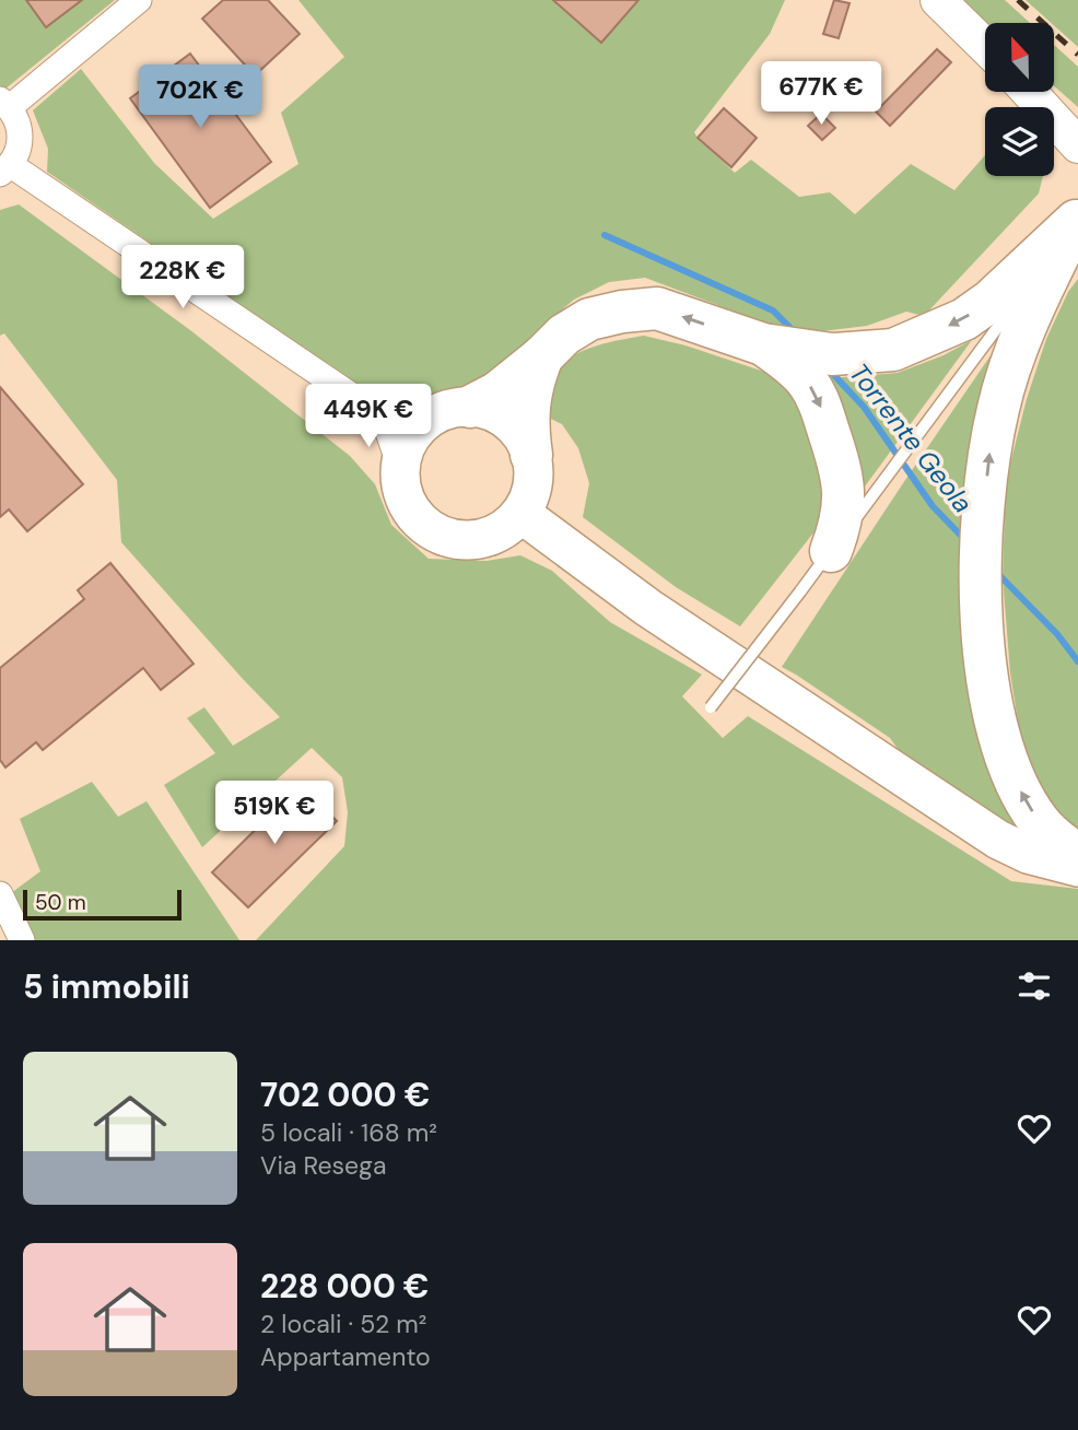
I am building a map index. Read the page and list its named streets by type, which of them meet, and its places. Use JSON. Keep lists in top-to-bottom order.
{
  "water": ["Torrente Geola"],
  "scale_bar": "50 m",
  "north": "top",
  "page": {
    "price": [
      "677K €",
      "702K €",
      "228K €",
      "449K €",
      "519K €"
    ],
    "scale": "50 m",
    "heading": "5 immobili",
    "list": [
      {
        "name": "702 000 €",
        "note": "5 locali · 168 m² · Via Resega"
      },
      {
        "name": "228 000 €",
        "note": "2 locali · 52 m² · Appartamento"
      }
    ]
  }
}
